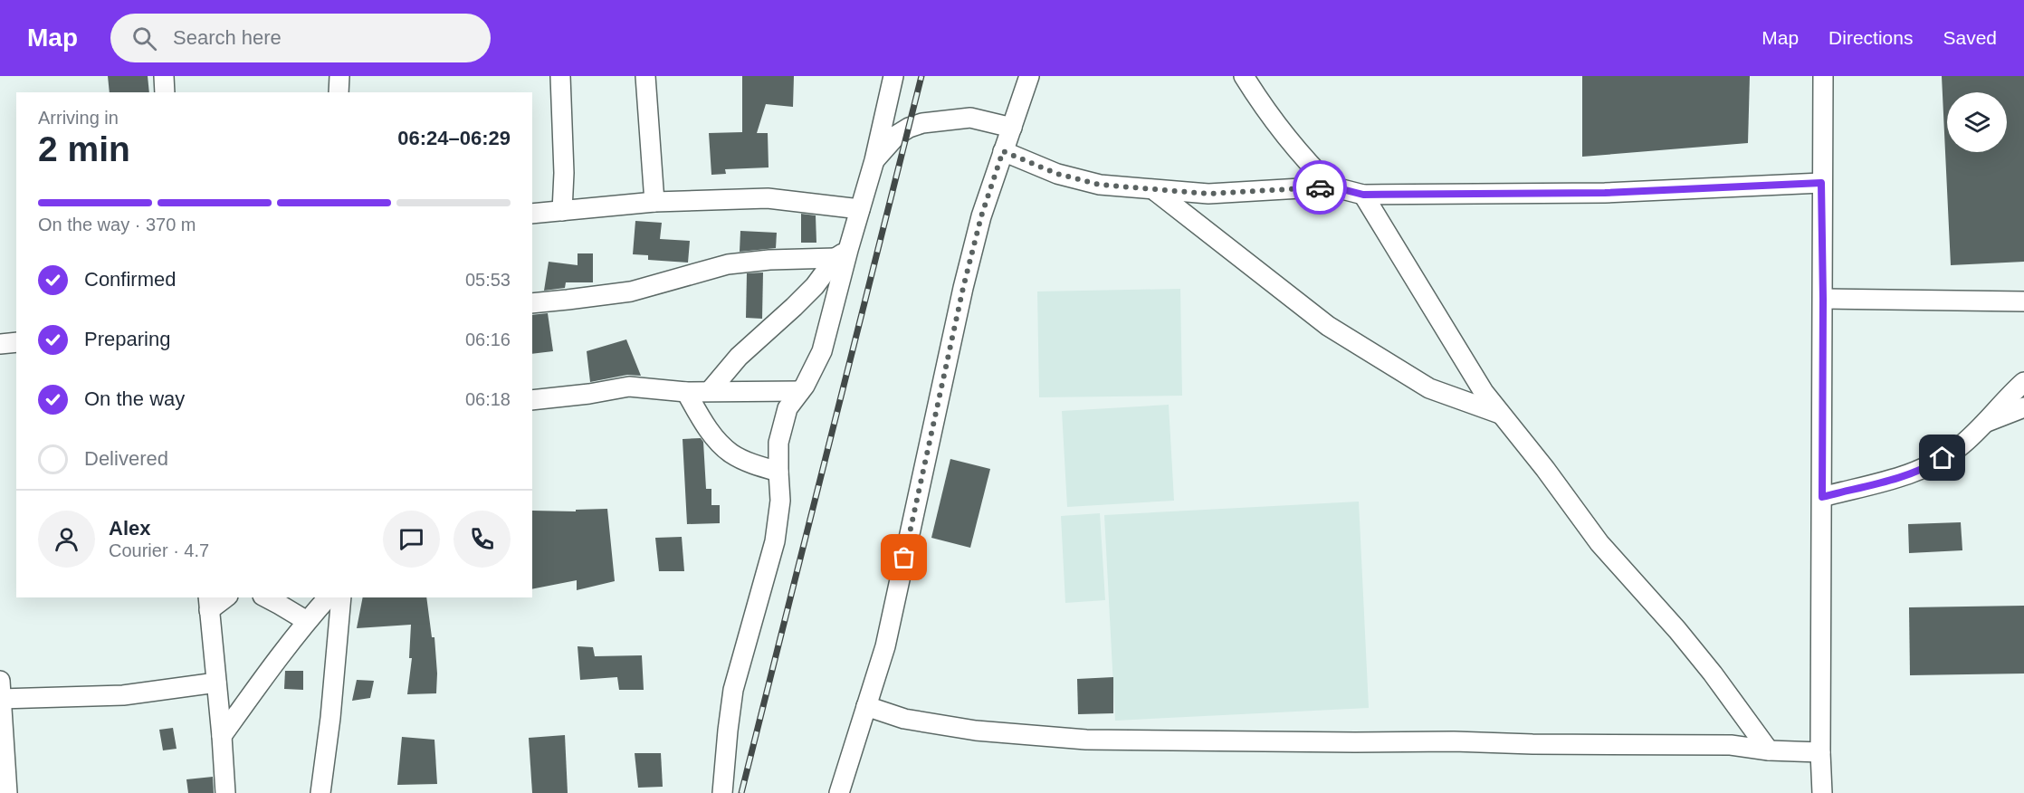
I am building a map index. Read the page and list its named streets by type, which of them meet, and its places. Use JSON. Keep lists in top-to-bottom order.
{
  "page": {
    "header": "Map",
    "search": "Search here",
    "nav": ["Map", "Directions", "Saved"],
    "heading": ["2 min", "Arriving in", "06:24–06:29"],
    "panel": ["Alex", "Courier · 4.7"],
    "bar": "On the way · 370 m",
    "list": [
      ["Confirmed", "05:53"],
      ["Preparing", "06:16"],
      ["On the way", "06:18"],
      "Delivered"
    ]
  }
}
